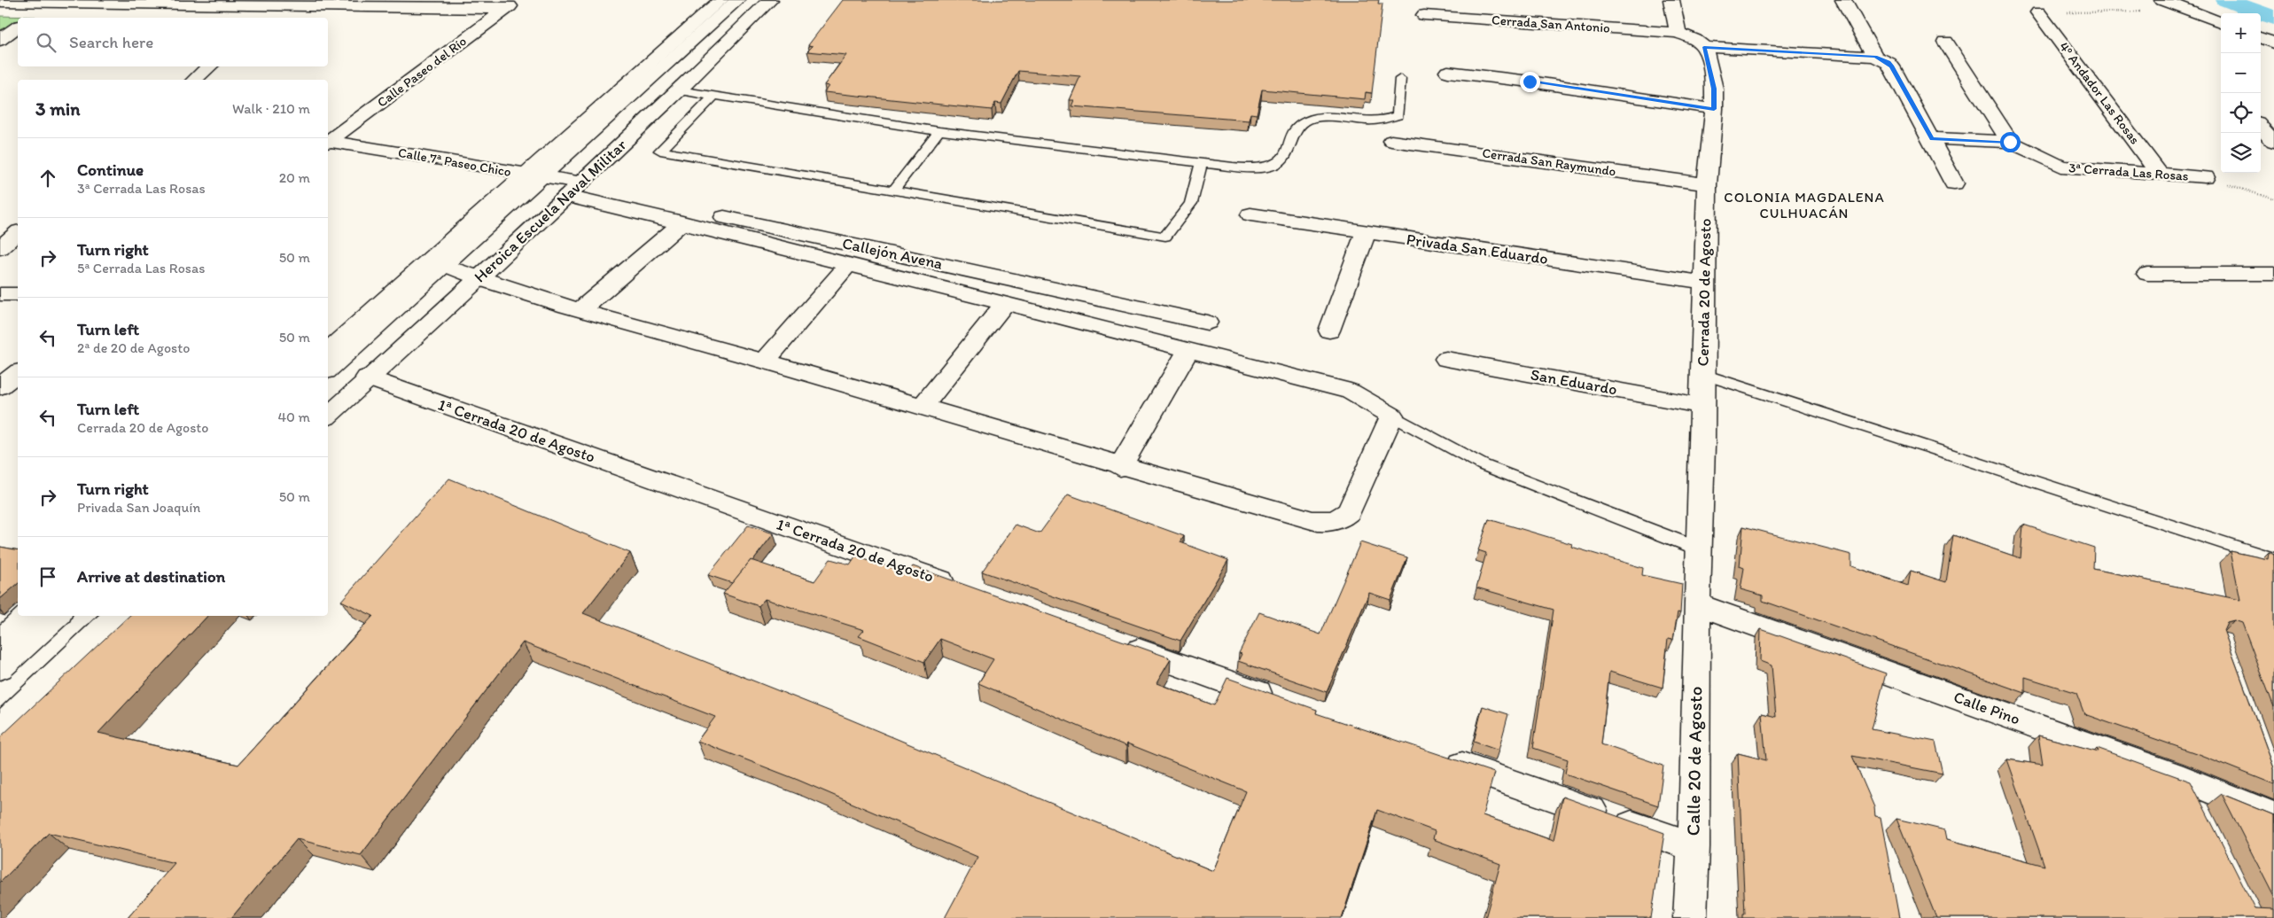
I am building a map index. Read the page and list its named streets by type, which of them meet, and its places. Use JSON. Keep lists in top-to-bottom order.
{
  "streets": {
    "street": [
      "Cerrada San Antonio",
      "Calle Paseo del Río",
      "4º Andador Las Rosas",
      "Calle 7ª Paseo Chico",
      "Cerrada San Raymundo",
      "3ª Cerrada Las Rosas",
      "Heroica Escuela Naval Militar",
      "Privada San Eduardo",
      "Callejón Avena",
      "Cerrada 20 de Agosto",
      "San Eduardo",
      "1ª Cerrada 20 de Agosto",
      "Calle Pino",
      "Calle 20 de Agosto"
    ]
  },
  "crossings": [
    ["4º Andador Las Rosas", "3ª Cerrada Las Rosas"],
    ["Calle 7ª Paseo Chico", "Heroica Escuela Naval Militar"],
    ["Calle 7ª Paseo Chico", "Callejón Avena"],
    ["Cerrada San Raymundo", "Cerrada 20 de Agosto"],
    ["Heroica Escuela Naval Militar", "Callejón Avena"],
    ["Heroica Escuela Naval Militar", "1ª Cerrada 20 de Agosto"],
    ["Privada San Eduardo", "Cerrada 20 de Agosto"],
    ["Cerrada 20 de Agosto", "San Eduardo"],
    ["Cerrada 20 de Agosto", "Calle Pino"],
    ["Cerrada 20 de Agosto", "Calle 20 de Agosto"],
    ["Calle Pino", "Calle 20 de Agosto"]
  ],
  "districts": ["COLONIA MAGDALENA CULHUACÁN"],
  "page": {
    "map_buttons": ["+", "−"],
    "search": "Search here",
    "heading": ["3 min", "Walk · 210 m"],
    "list": [
      ["Continue", "3ª Cerrada Las Rosas", "20 m"],
      ["Turn right", "5ª Cerrada Las Rosas", "50 m"],
      ["Turn left", "2ª de 20 de Agosto", "50 m"],
      ["Turn left", "Cerrada 20 de Agosto", "40 m"],
      ["Turn right", "Privada San Joaquín", "50 m"],
      "Arrive at destination"
    ]
  }
}
